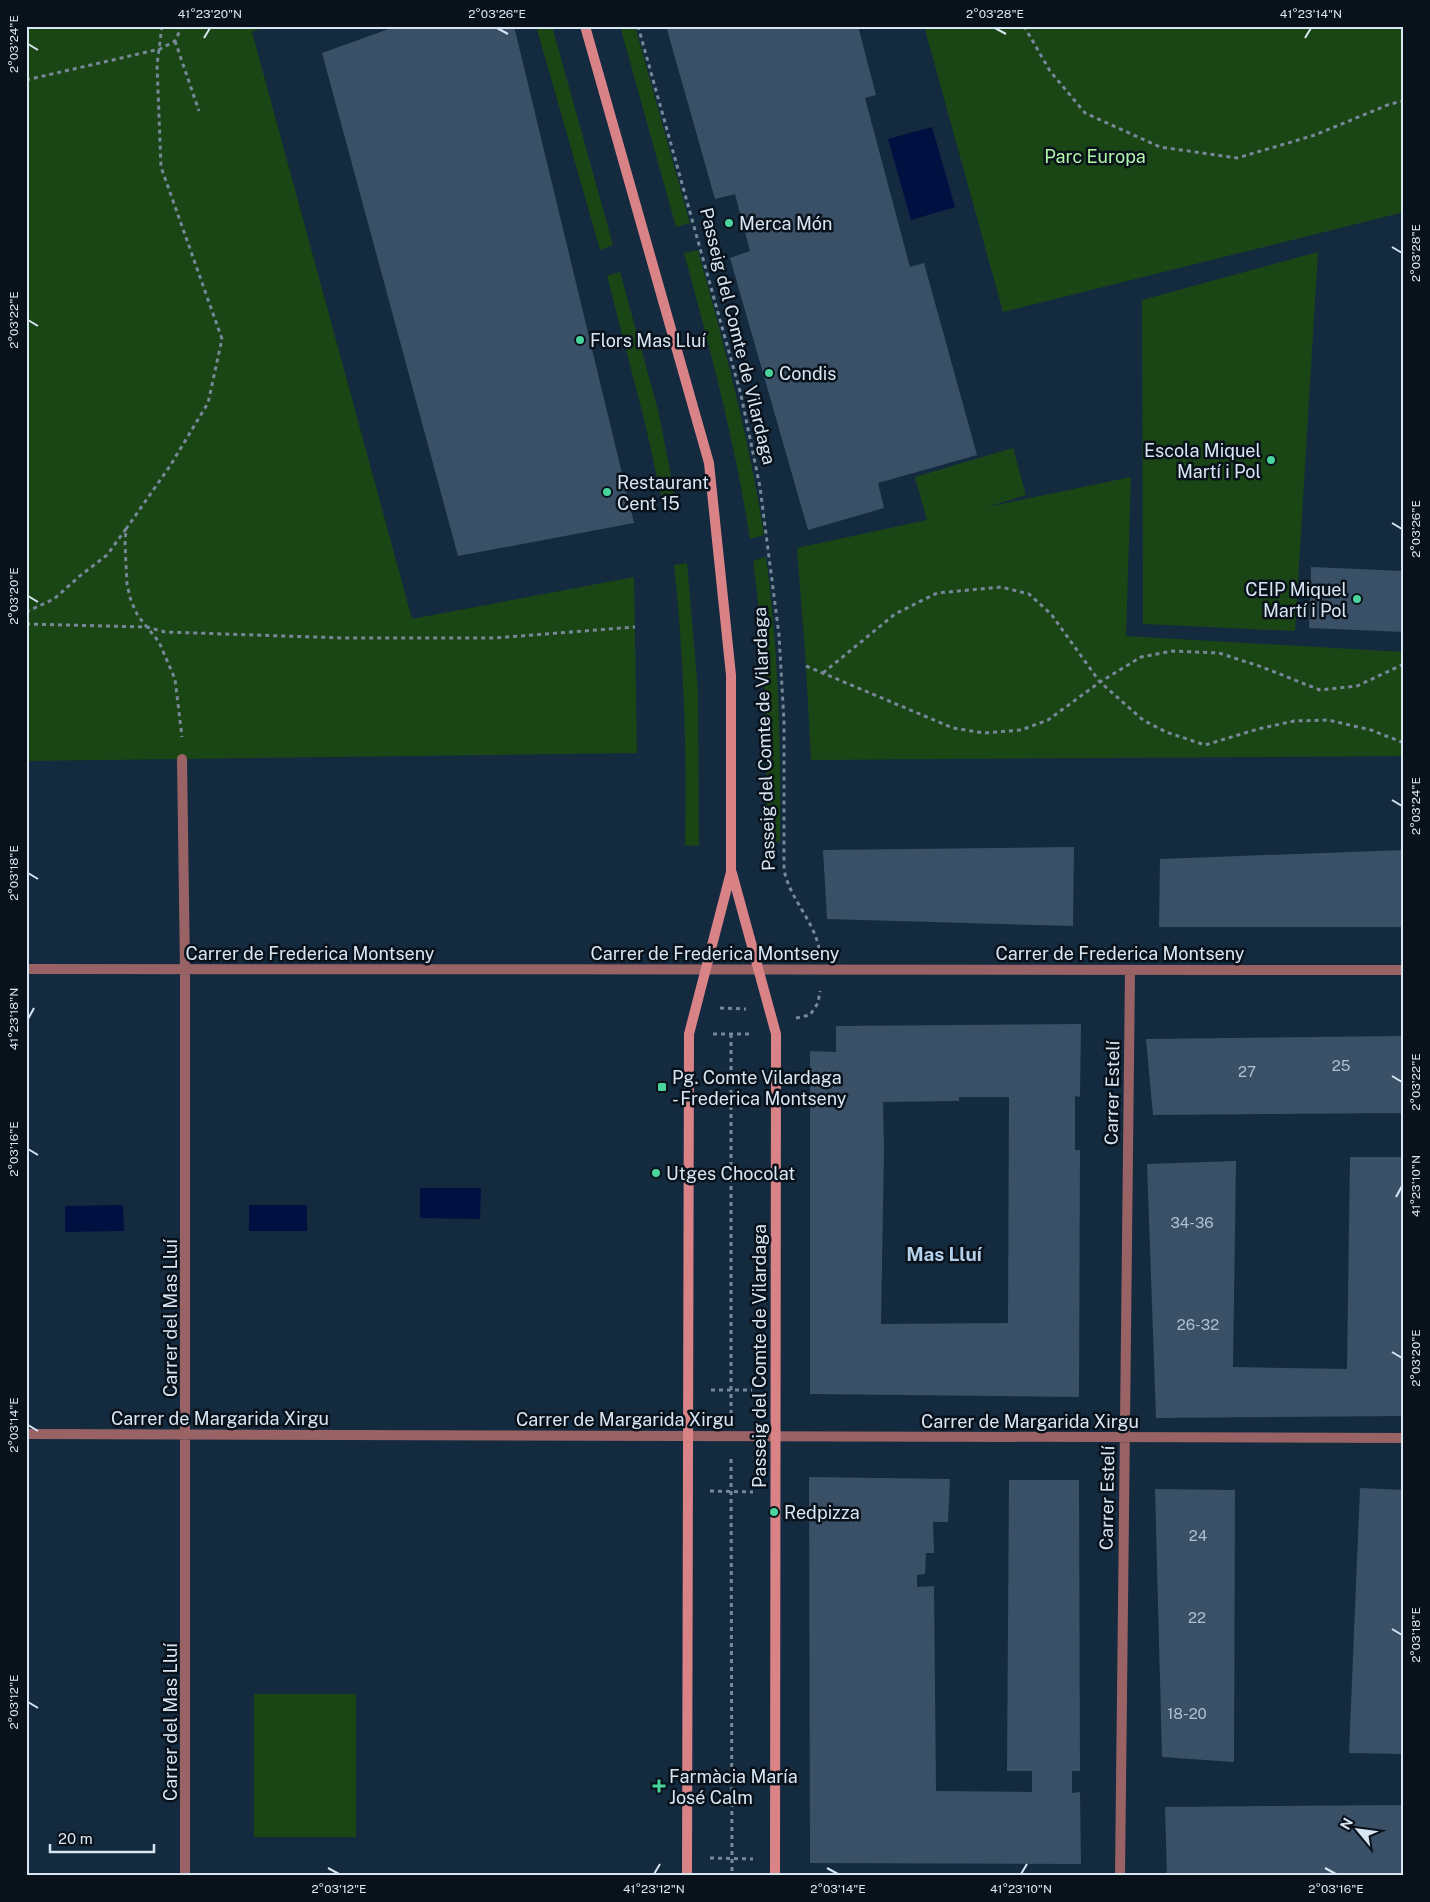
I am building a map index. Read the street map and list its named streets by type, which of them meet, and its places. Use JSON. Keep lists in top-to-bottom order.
{
  "streets": {
    "street": [
      "Passeig del Comte de Vilardaga",
      "Carrer de Frederica Montseny",
      "Carrer Estelí",
      "Carrer del Mas Lluí",
      "Carrer de Margarida Xirgu"
    ]
  },
  "crossings": [
    ["Passeig del Comte de Vilardaga", "Carrer de Frederica Montseny"],
    ["Passeig del Comte de Vilardaga", "Carrer de Margarida Xirgu"],
    ["Carrer de Frederica Montseny", "Carrer Estelí"],
    ["Carrer de Frederica Montseny", "Carrer del Mas Lluí"],
    ["Carrer Estelí", "Carrer de Margarida Xirgu"],
    ["Carrer del Mas Lluí", "Carrer de Margarida Xirgu"]
  ],
  "districts": ["Mas Lluí"],
  "parks": ["Parc Europa"],
  "places": {
    "other": [
      "Merca Món",
      "Flors Mas Lluí",
      "Condis",
      "Escola Miquel Martí i Pol",
      "Restaurant Cent 15",
      "CEIP Miquel Martí i Pol",
      "Utges Chocolat",
      "Redpizza"
    ],
    "transit": ["Pg. Comte Vilardaga - Frederica Montseny"],
    "health": ["Farmàcia María José Calm"]
  },
  "house_numbers": [
    "25",
    "27",
    "34-36",
    "26-32",
    "24",
    "22",
    "18-20"
  ],
  "scale_bar": "20 m",
  "north": "top left",
  "coordinates": [
    "41°23'20\"N",
    "2°03'26\"E",
    "2°03'28\"E",
    "41°23'14\"N",
    "2°03'24\"E",
    "2°03'22\"E",
    "2°03'20\"E",
    "2°03'18\"E",
    "41°23'18\"N",
    "2°03'16\"E",
    "41°23'10\"N",
    "2°03'14\"E",
    "2°03'12\"E",
    "41°23'12\"N"
  ]
}
